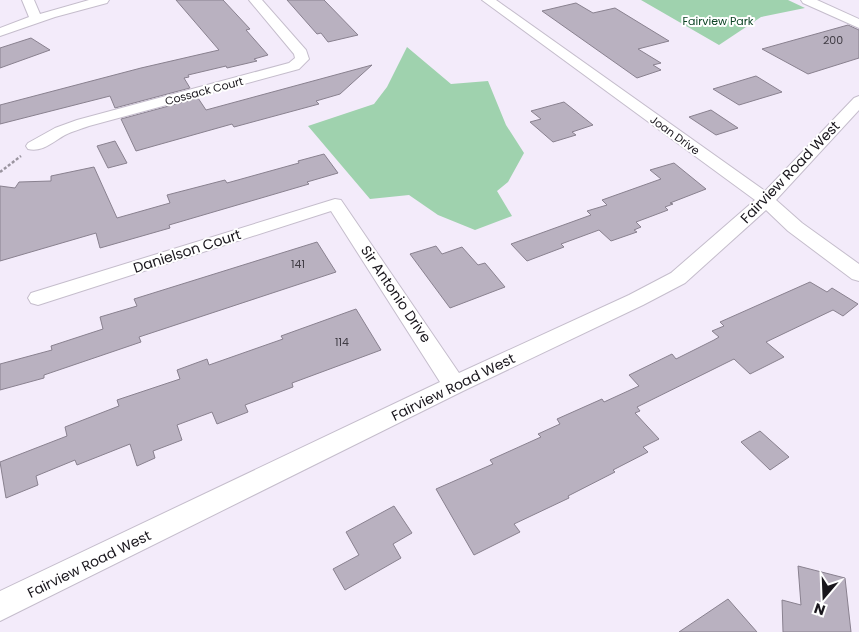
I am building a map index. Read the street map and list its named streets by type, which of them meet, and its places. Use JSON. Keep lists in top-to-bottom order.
{
  "streets": {
    "street": [
      "Cossack Court",
      "Joan Drive",
      "Fairview Road West",
      "Danielson Court",
      "Sir Antonio Drive"
    ]
  },
  "crossings": [
    ["Joan Drive", "Fairview Road West"],
    ["Fairview Road West", "Sir Antonio Drive"],
    ["Danielson Court", "Sir Antonio Drive"]
  ],
  "parks": ["Fairview Park"],
  "house_numbers": ["200", "141", "114"],
  "north": "bottom"
}
